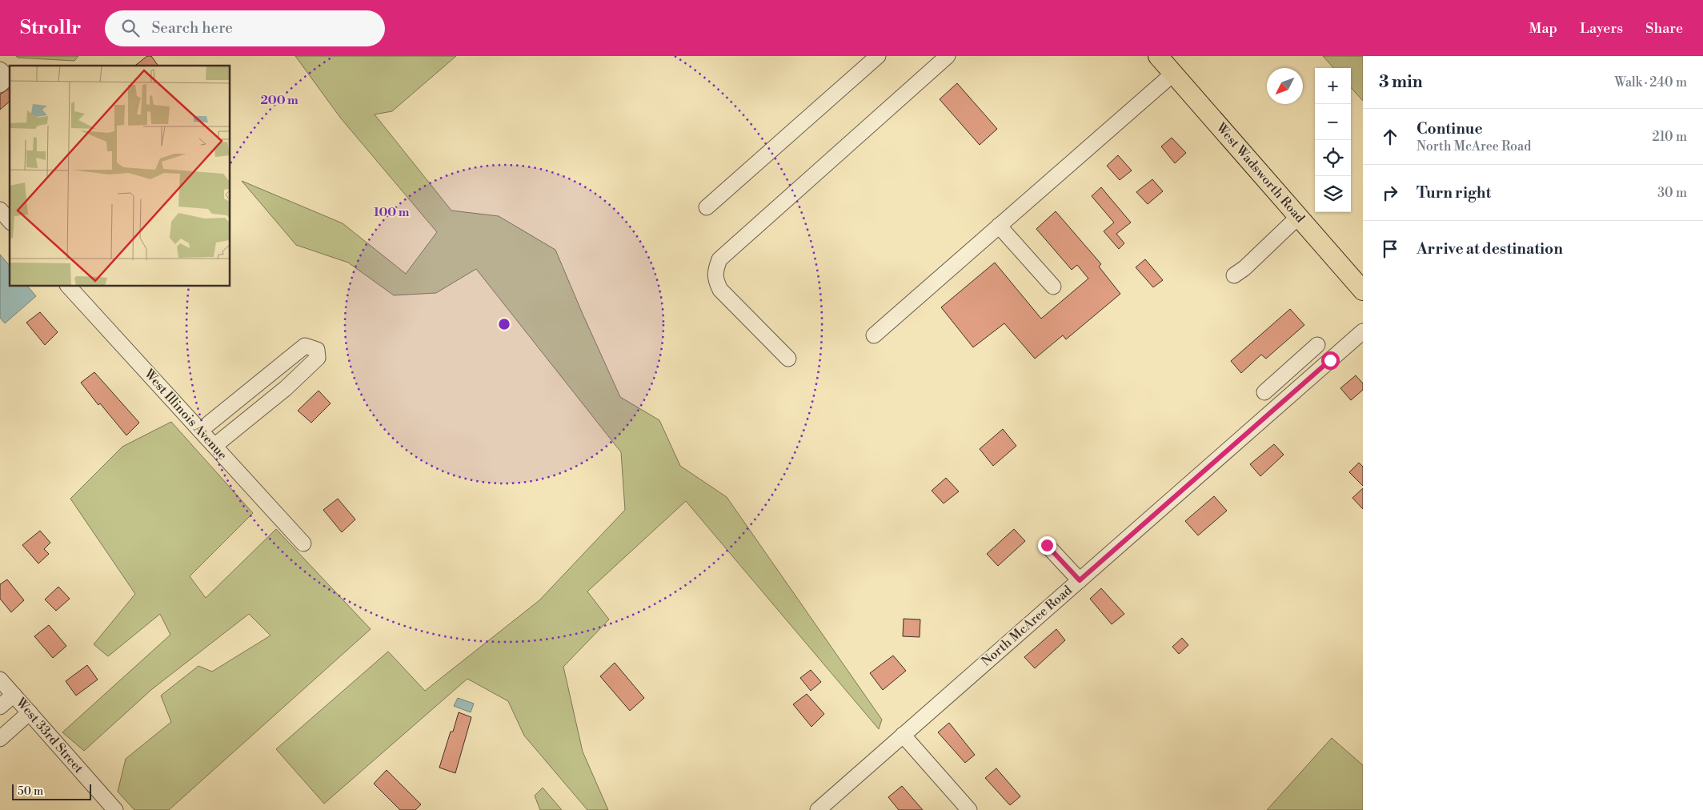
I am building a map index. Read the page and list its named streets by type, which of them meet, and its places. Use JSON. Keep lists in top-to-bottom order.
{
  "streets": {
    "main road": ["West Wadsworth Road"],
    "street": ["West Illinois Avenue", "North McAree Road", "West 33rd Street"]
  },
  "scale_bar": "50 m",
  "north": "bottom left",
  "page": {
    "header": "Strollr",
    "search": "Search here",
    "nav": ["Map", "Layers", "Share"],
    "heading": ["3 min", "Walk · 240 m"],
    "map_buttons": ["+", "−"],
    "list": [
      ["Continue", "North McAree Road", "210 m"],
      ["Turn right", "30 m"],
      "Arrive at destination"
    ],
    "scale": "50 m"
  },
  "rings": ["200 m", "100 m"]
}
